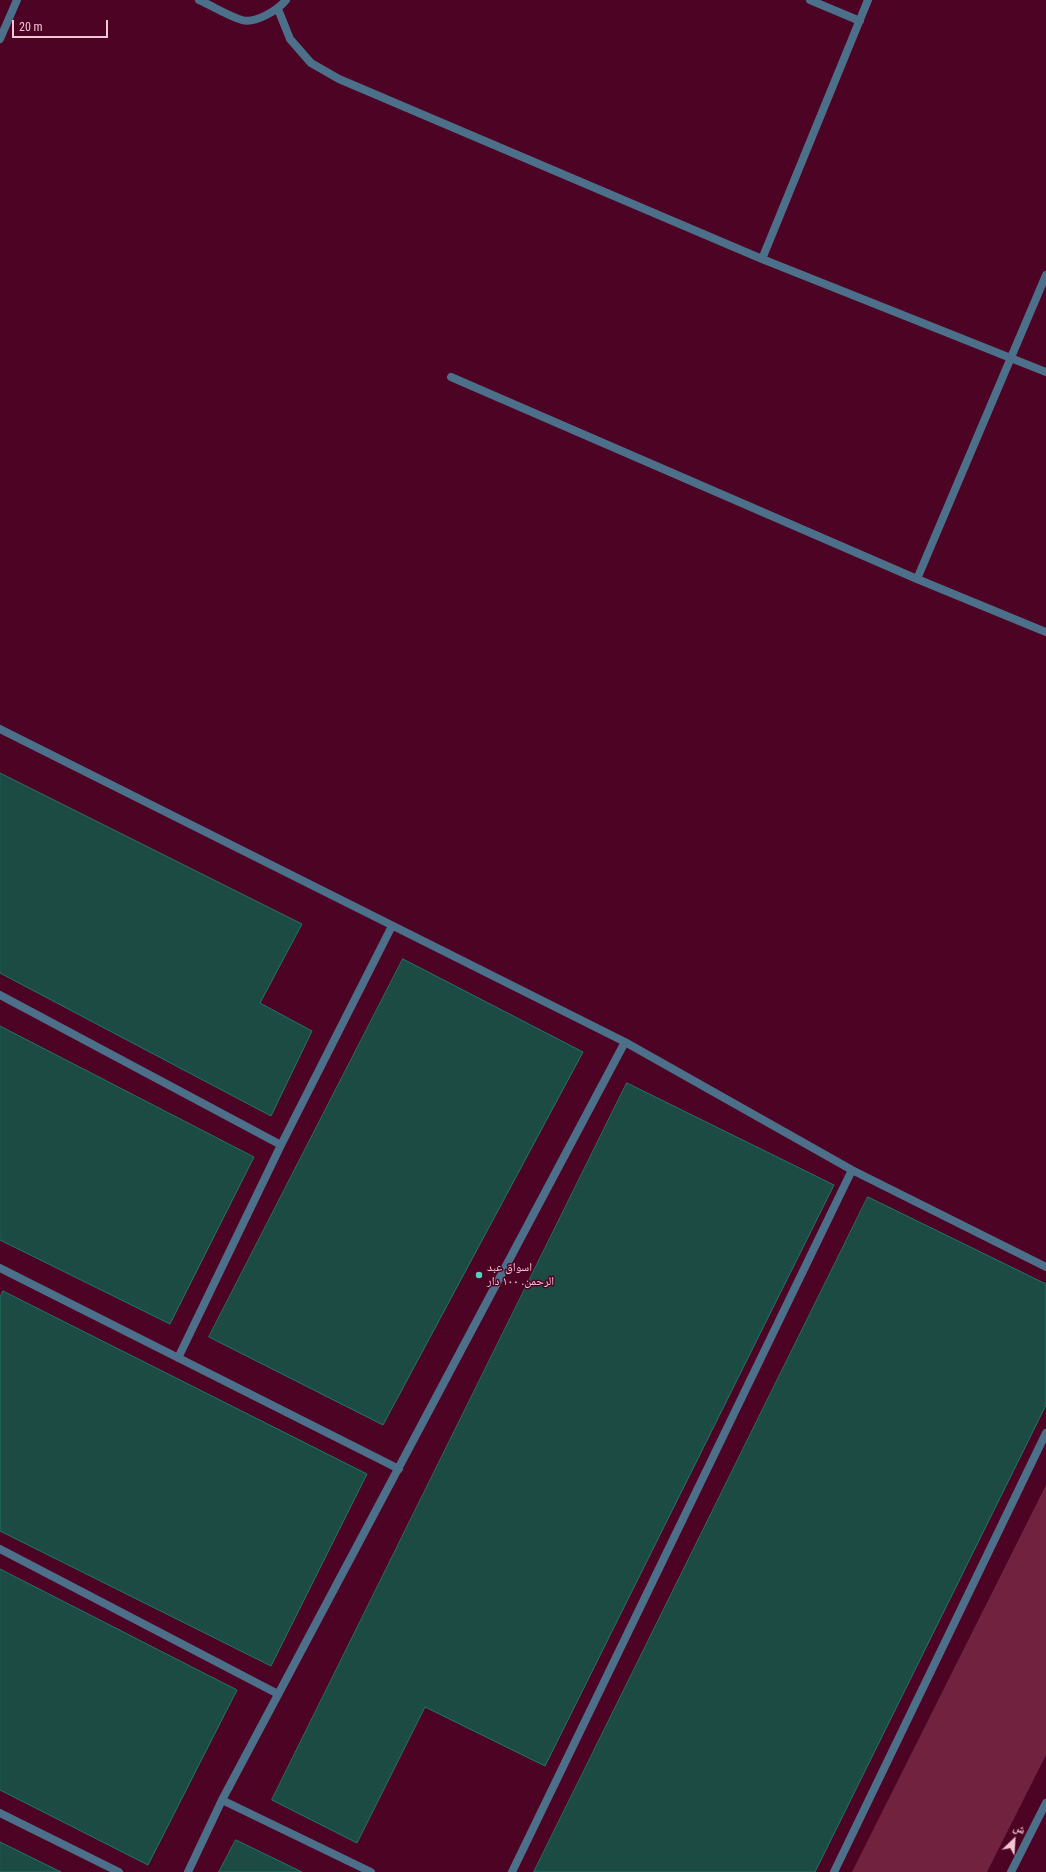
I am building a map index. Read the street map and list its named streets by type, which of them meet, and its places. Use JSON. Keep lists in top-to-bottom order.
{
  "places": ["اسواق عبد الرحمن. ١٠٠ دار"],
  "scale_bar": "20 m",
  "north": "top right"
}
